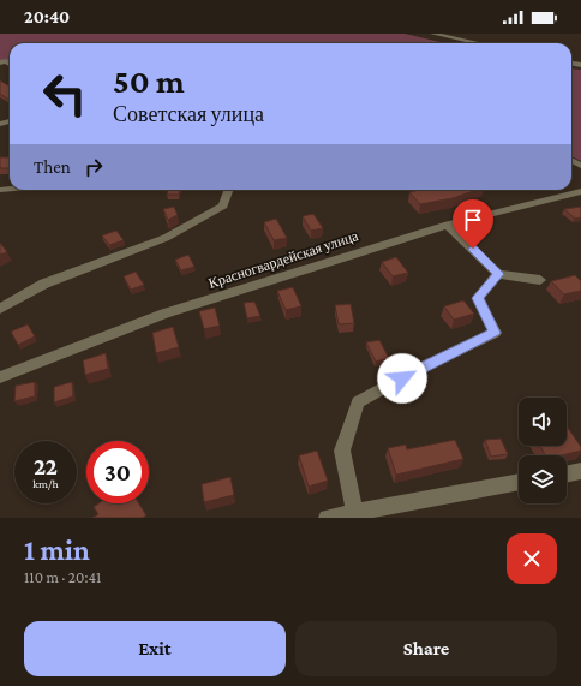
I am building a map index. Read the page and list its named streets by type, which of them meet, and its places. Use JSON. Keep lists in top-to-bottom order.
{
  "streets": {
    "street": ["Красногвардейская улица"]
  },
  "page": {
    "status": "20:40",
    "turn": ["50 m", "Советская улица"],
    "then": "Then",
    "speed": "22 km/h",
    "limit": "30",
    "heading": ["1 min", "110 m · 20:41"],
    "buttons": ["Exit", "Share"]
  }
}
